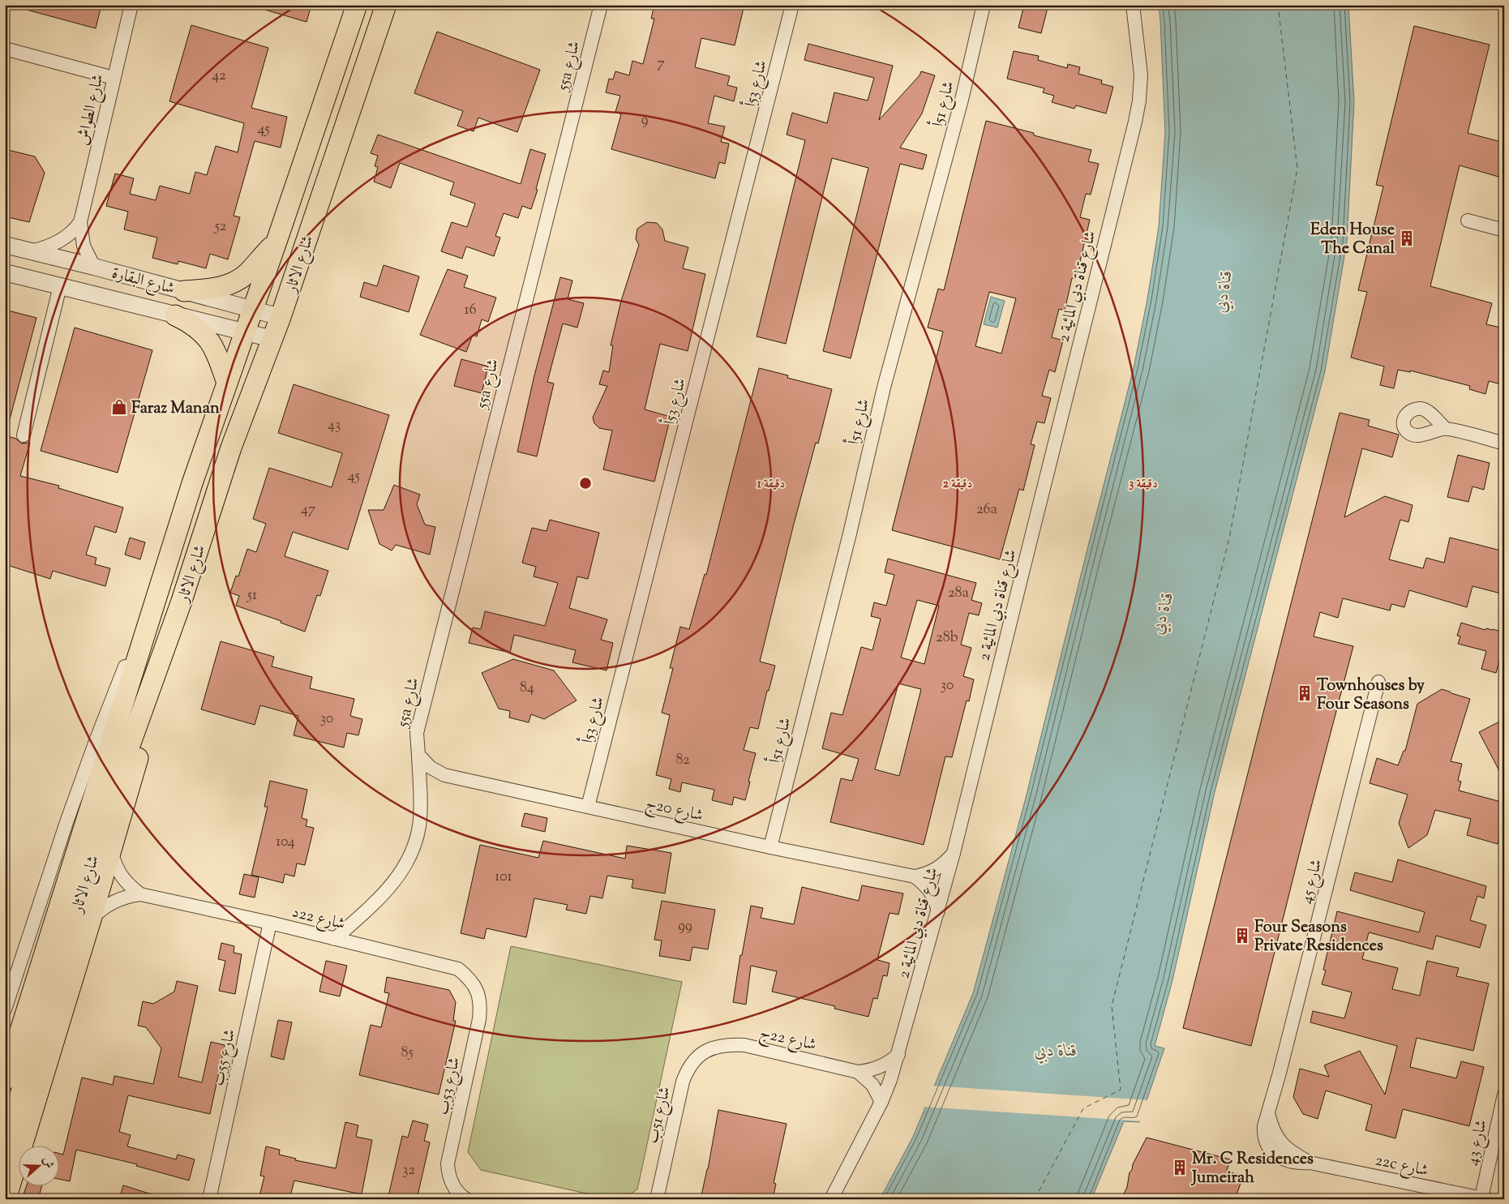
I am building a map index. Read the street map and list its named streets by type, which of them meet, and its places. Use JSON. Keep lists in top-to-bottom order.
{
  "streets": {
    "main road": ["شارع الاثار"],
    "street": [
      "55a شارع",
      "شارع 53أ",
      "شارع 51أ",
      "شارع الطواش",
      "شارع البقارة",
      "شارع قناة دبي المائية 2",
      "شارع 20ج",
      "شارع 45",
      "شارع 22د",
      "شارع 22ج",
      "شارع 55ب",
      "شارع 53ب",
      "شارع 51ب",
      "شارع 43",
      "22c شارع"
    ]
  },
  "crossings": [
    ["55a شارع", "شارع 20ج"],
    ["55a شارع", "شارع 22د"],
    ["شارع 53أ", "شارع 20ج"],
    ["شارع 51أ", "شارع 20ج"],
    ["شارع الطواش", "شارع البقارة"],
    ["شارع الاثار", "شارع البقارة"],
    ["شارع قناة دبي المائية 2", "شارع 20ج"],
    ["شارع قناة دبي المائية 2", "شارع 22ج"],
    ["شارع 45", "22c شارع"],
    ["شارع 22د", "شارع 55ب"],
    ["شارع 22د", "شارع 53ب"],
    ["شارع 22ج", "شارع 51ب"],
    ["شارع 43", "22c شارع"]
  ],
  "water": ["قناة دبي"],
  "places": {
    "building": [
      "Eden House The Canal",
      "Townhouses by Four Seasons",
      "Four Seasons Private Residences",
      "Mr. C Residences Jumeirah"
    ],
    "shop": ["Faraz Manan"]
  },
  "house_numbers": [
    "7",
    "42",
    "9",
    "45",
    "52",
    "16",
    "43",
    "45",
    "47",
    "26a",
    "28a",
    "51",
    "28b",
    "30",
    "84",
    "30",
    "82",
    "104",
    "101",
    "99",
    "85",
    "32"
  ],
  "north": "right",
  "rings": ["1 دقيقة", "2 دقيقة", "3 دقيقة"]
}
